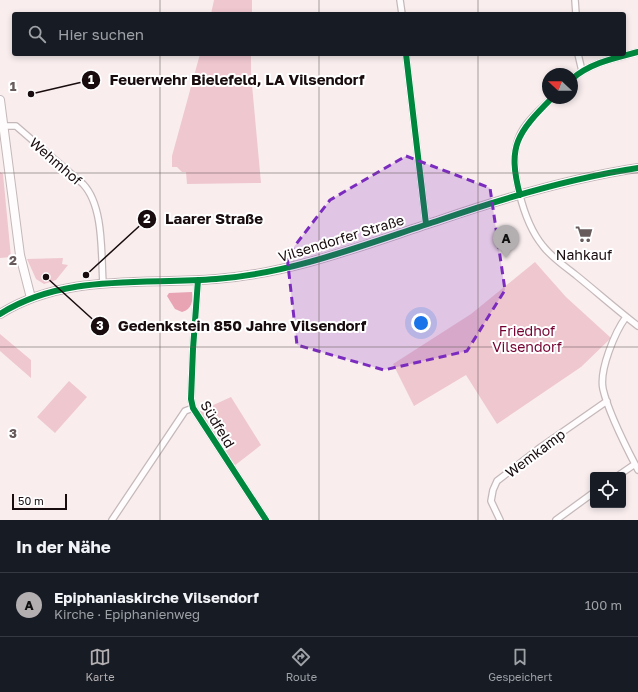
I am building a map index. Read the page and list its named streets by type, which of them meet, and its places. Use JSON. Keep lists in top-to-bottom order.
{
  "streets": {
    "main road": ["Vilsendorfer Straße"],
    "street": ["Wehmhof", "Südfeld", "Wemkamp"]
  },
  "crossings": [
    ["Wehmhof", "Vilsendorfer Straße"],
    ["Vilsendorfer Straße", "Südfeld"]
  ],
  "parks": ["Friedhof Vilsendorf"],
  "places": {
    "other": ["Feuerwehr Bielefeld, LA Vilsendorf", "Laarer Straße", "Gedenkstein 850 Jahre Vilsendorf"],
    "supermarket": ["Nahkauf"]
  },
  "scale_bar": "50 m",
  "north": "left",
  "page": {
    "search": "Hier suchen",
    "pins": "A",
    "scale": "50 m",
    "heading": "In der Nähe",
    "list": [
      {
        "mark": "A",
        "name": "Epiphaniaskirche Vilsendorf",
        "note": "Kirche · Epiphanienweg",
        "value": "100 m"
      }
    ],
    "nav": ["Karte", "Route", "Gespeichert"]
  },
  "grid": {
    "rows": ["1", "2", "3"]
  }
}
